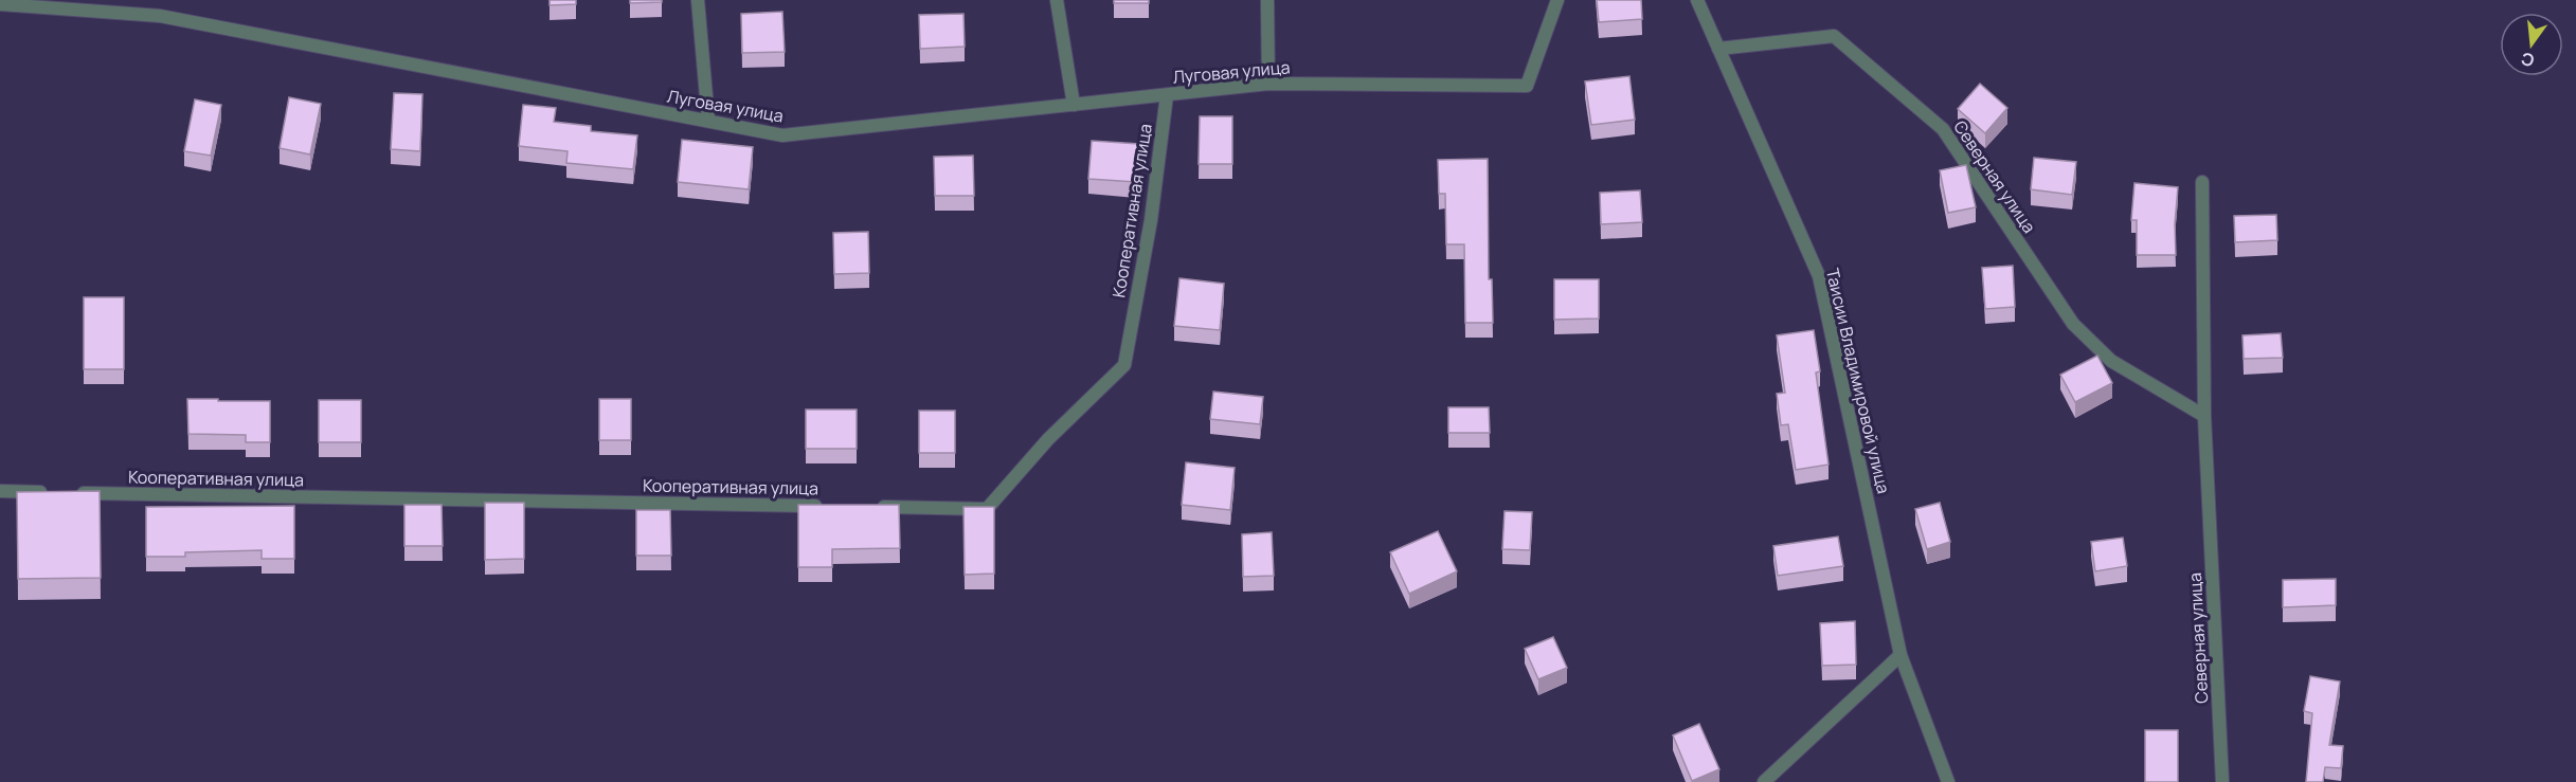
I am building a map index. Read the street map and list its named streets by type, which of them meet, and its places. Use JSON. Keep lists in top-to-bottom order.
{
  "streets": {
    "street": [
      "Луговая улица",
      "Северная улица",
      "Кооперативная улица",
      "Таисии Владимировой улица"
    ]
  },
  "crossings": [
    ["Луговая улица", "Кооперативная улица"],
    ["Северная улица", "Таисии Владимировой улица"]
  ],
  "north": "bottom"
}
